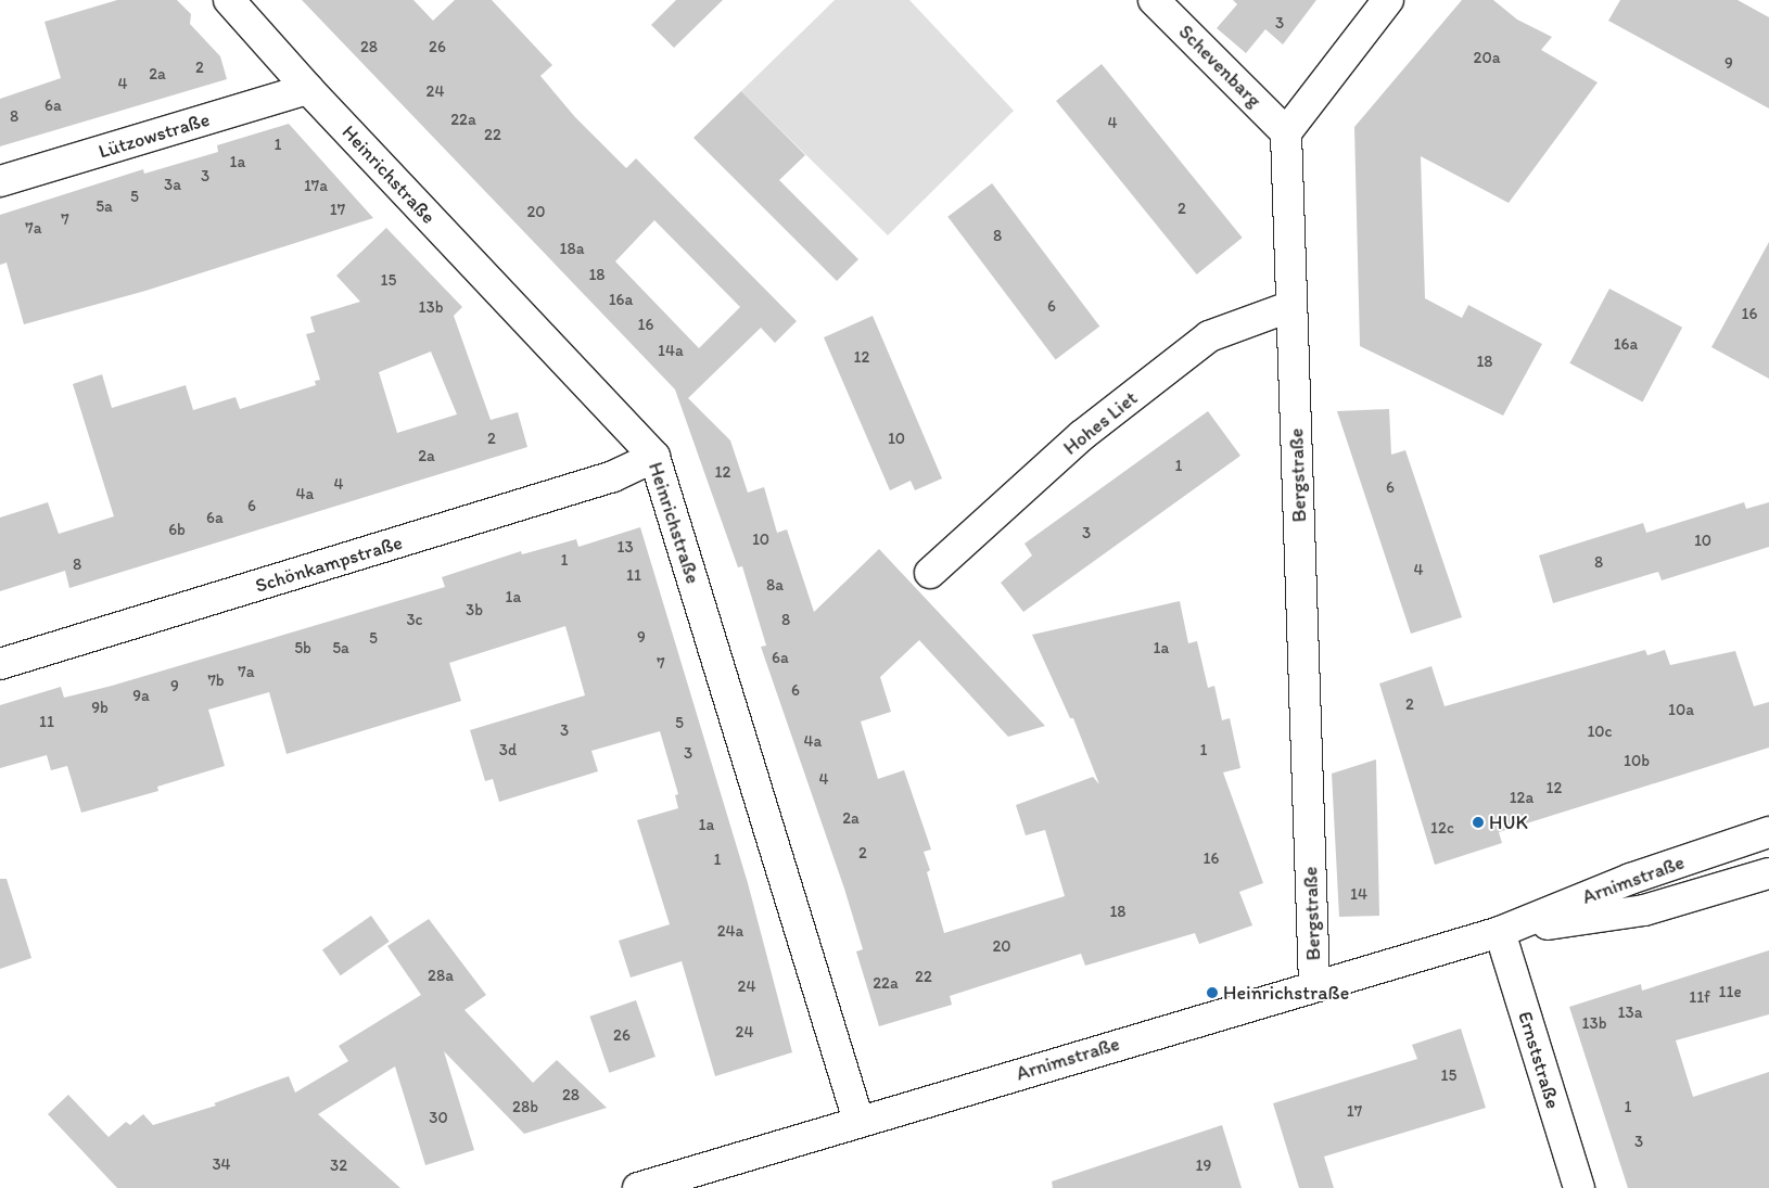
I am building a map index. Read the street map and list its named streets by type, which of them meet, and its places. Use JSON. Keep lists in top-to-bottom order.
{
  "streets": {
    "street": [
      "Schevenbarg",
      "Lützowstraße",
      "Heinrichstraße",
      "Hohes Liet",
      "Bergstraße",
      "Schönkampstraße",
      "Arnimstraße",
      "Ernststraße"
    ]
  },
  "crossings": [
    ["Schevenbarg", "Bergstraße"],
    ["Lützowstraße", "Heinrichstraße"],
    ["Heinrichstraße", "Schönkampstraße"],
    ["Heinrichstraße", "Arnimstraße"],
    ["Hohes Liet", "Bergstraße"],
    ["Bergstraße", "Arnimstraße"],
    ["Arnimstraße", "Ernststraße"]
  ],
  "places": ["HUK", "Heinrichstraße"],
  "house_numbers": [
    "3",
    "28",
    "26",
    "20a",
    "9",
    "2",
    "2a",
    "4",
    "24",
    "6a",
    "8",
    "22a",
    "4",
    "22",
    "1",
    "1a",
    "3",
    "3a",
    "17a",
    "5",
    "5a",
    "2",
    "17",
    "20",
    "7",
    "7a",
    "8",
    "18a",
    "18",
    "15",
    "16a",
    "6",
    "13b",
    "16",
    "16",
    "16a",
    "14a",
    "12",
    "18",
    "2",
    "10",
    "2a",
    "1",
    "12",
    "4",
    "6",
    "4a",
    "6",
    "6a",
    "6b",
    "3",
    "10",
    "10",
    "13",
    "1",
    "8",
    "8",
    "4",
    "11",
    "8a",
    "1a",
    "3b",
    "3c",
    "8",
    "9",
    "5",
    "5b",
    "5a",
    "1a",
    "6a",
    "7",
    "7a",
    "7b",
    "9",
    "6",
    "9a",
    "2",
    "9b",
    "10a",
    "11",
    "5",
    "3",
    "10c",
    "4a",
    "3d",
    "1",
    "3",
    "10b",
    "4",
    "12",
    "12a",
    "2a",
    "1a",
    "12c",
    "2",
    "16",
    "1",
    "14",
    "18",
    "24a",
    "20",
    "28a",
    "22",
    "22a",
    "24",
    "11e",
    "11f",
    "13a",
    "13b",
    "24",
    "26",
    "15",
    "28",
    "28b",
    "1",
    "17",
    "30",
    "3",
    "34",
    "32",
    "19"
  ]
}
